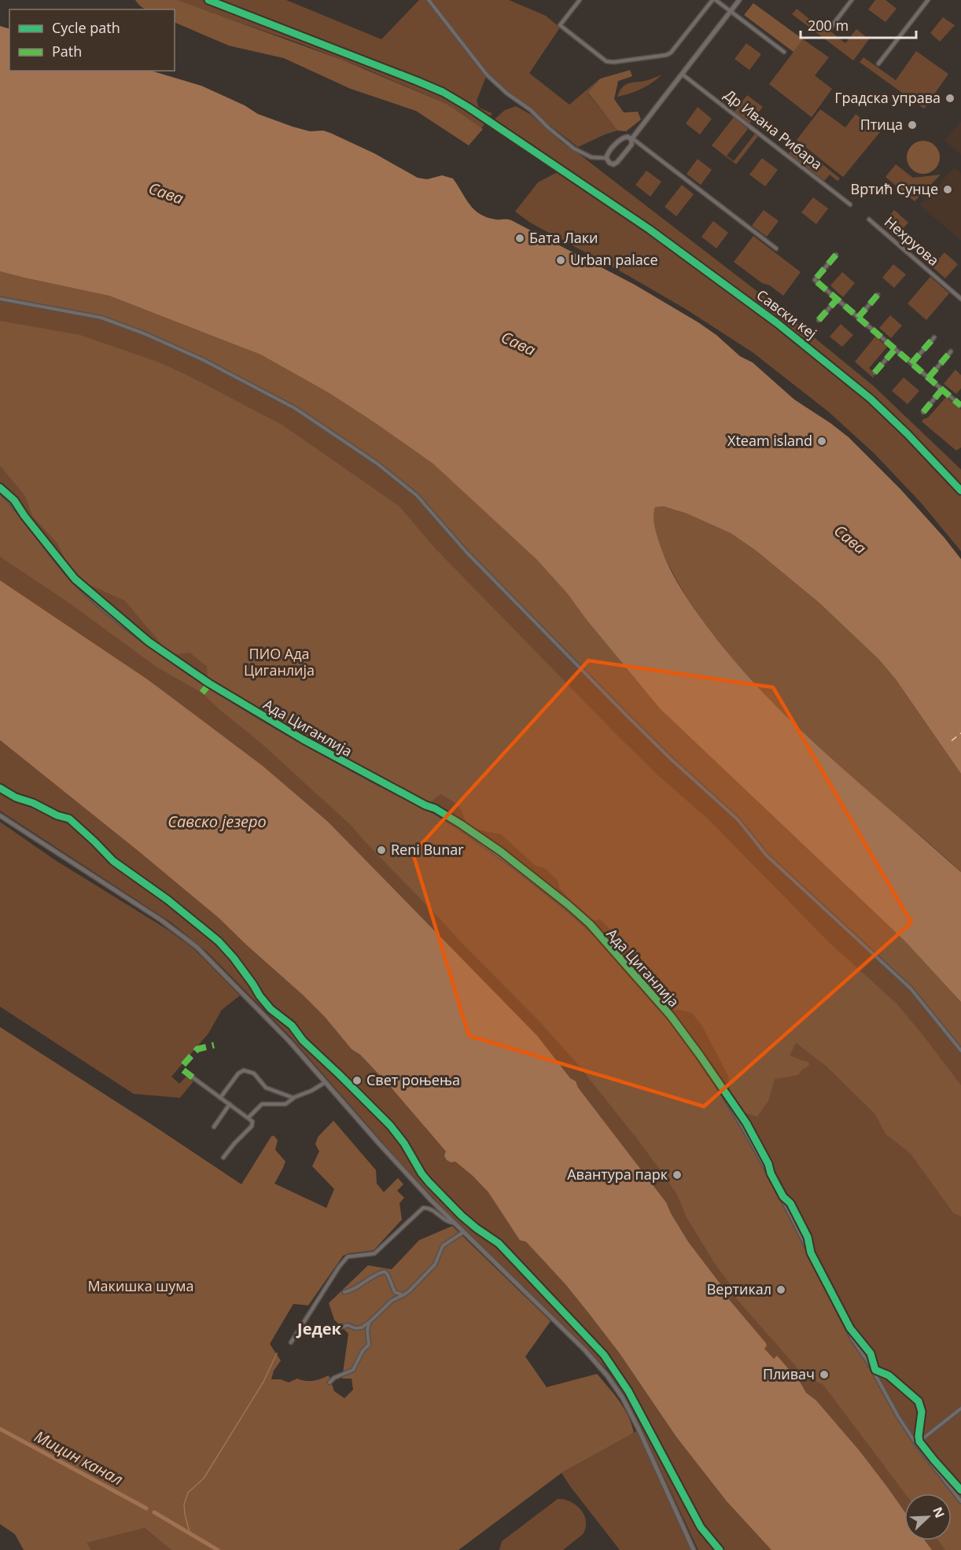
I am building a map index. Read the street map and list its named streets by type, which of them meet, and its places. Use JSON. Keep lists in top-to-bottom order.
{
  "streets": {
    "street": ["Др Ивана Рибара", "Нехруова", "Ада Циганлија"],
    "cycle path": ["Савски кеј"]
  },
  "districts": ["Једек"],
  "water": ["Сава", "Савско језеро", "Мицин канал"],
  "parks": ["ПИО Ада Циганлија", "Макишка шума"],
  "places": [
    "Градска управа",
    "Птица",
    "Вртић Сунце",
    "Бата Лаки",
    "Urban palace",
    "Xteam island",
    "Reni Bunar",
    "Свет роњења",
    "Авантура парк",
    "Вертикал",
    "Пливач"
  ],
  "legend": ["Cycle path", "Path"],
  "scale_bar": "200 m",
  "north": "top right"
}
